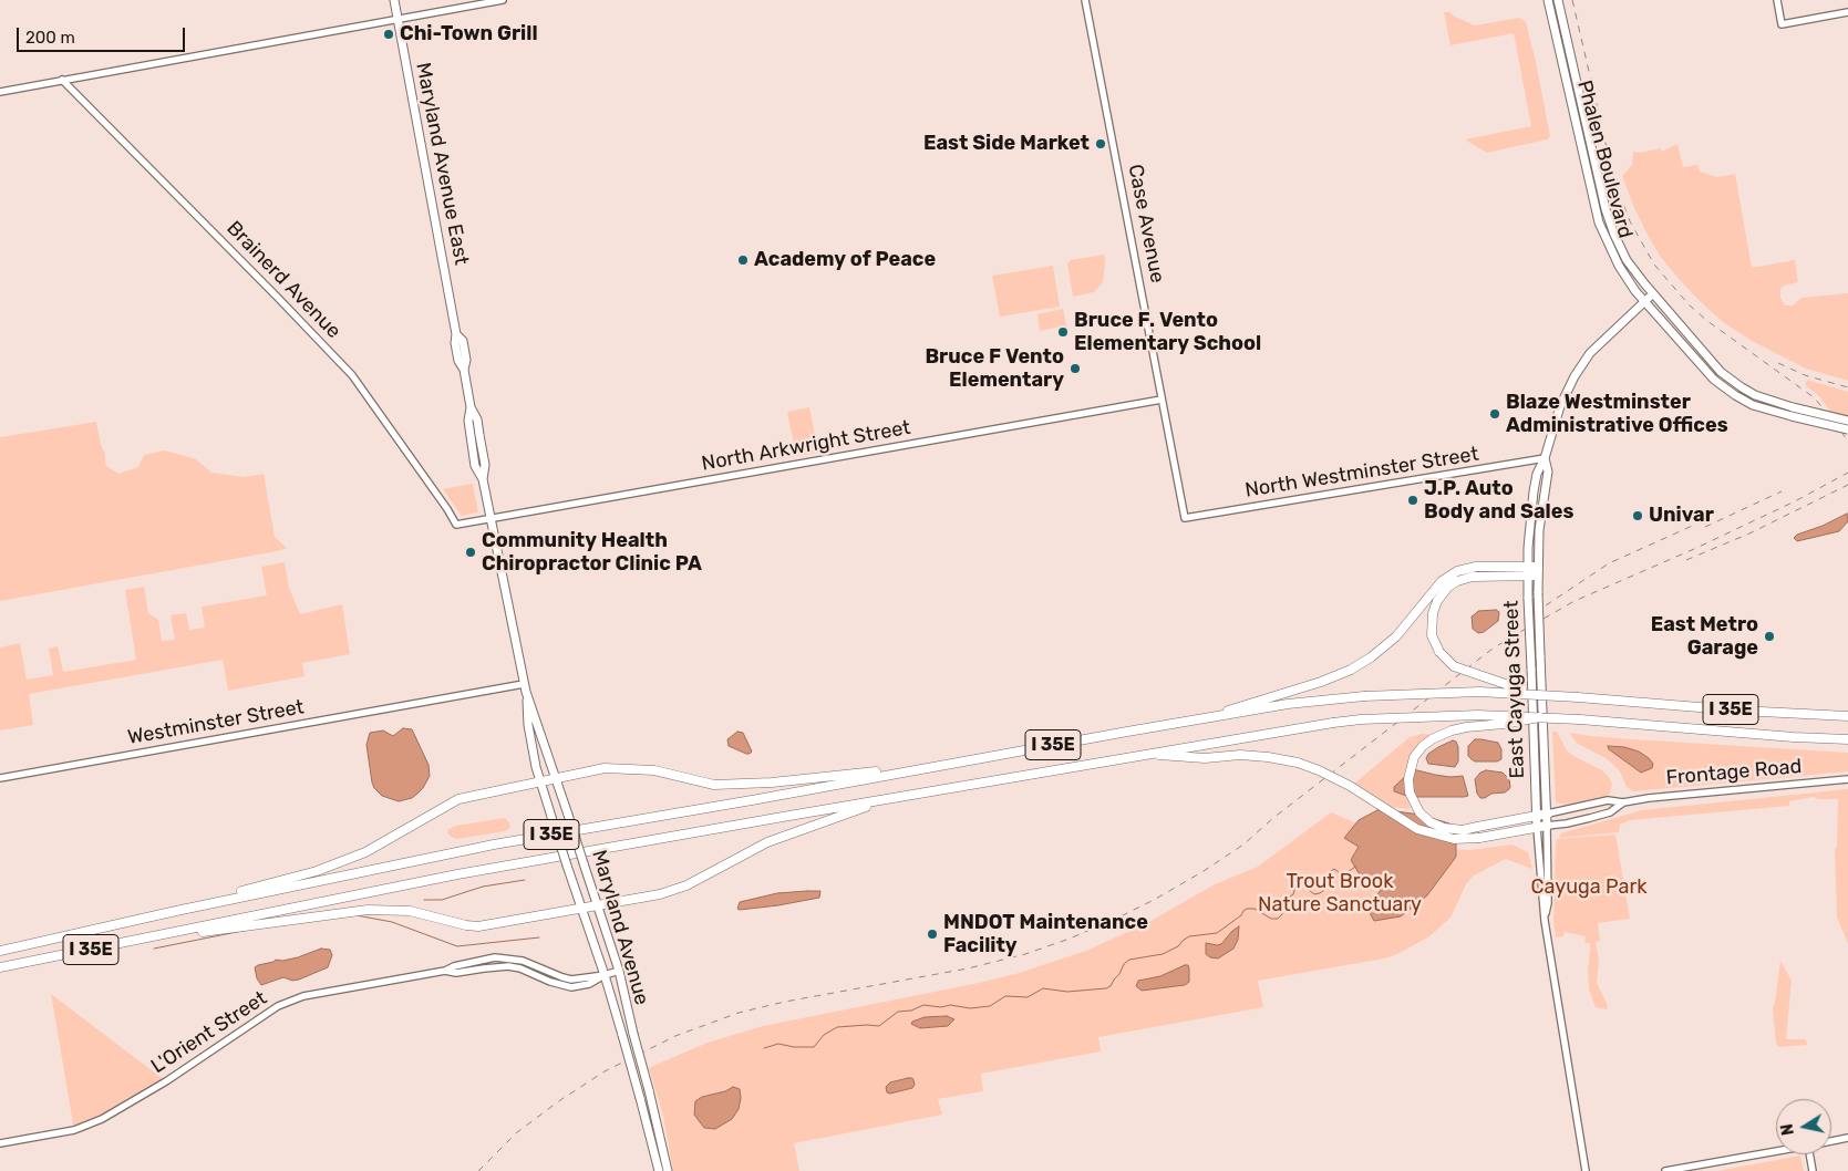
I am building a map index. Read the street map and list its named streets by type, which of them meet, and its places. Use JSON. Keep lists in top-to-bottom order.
{
  "streets": {
    "highway": ["I 35E"],
    "main road": [
      "Phalen Boulevard",
      "Maryland Avenue East",
      "East Cayuga Street",
      "Maryland Avenue"
    ],
    "street": [
      "Case Avenue",
      "Brainerd Avenue",
      "North Arkwright Street",
      "North Westminster Street",
      "Westminster Street",
      "Frontage Road",
      "L'Orient Street"
    ]
  },
  "crossings": [
    ["Phalen Boulevard", "East Cayuga Street"],
    ["Maryland Avenue East", "North Arkwright Street"],
    ["Maryland Avenue East", "Westminster Street"],
    ["Maryland Avenue East", "Maryland Avenue"],
    ["Case Avenue", "North Arkwright Street"],
    ["Case Avenue", "North Westminster Street"],
    ["Brainerd Avenue", "North Arkwright Street"],
    ["North Westminster Street", "East Cayuga Street"],
    ["East Cayuga Street", "Frontage Road"],
    ["Maryland Avenue", "L'Orient Street"]
  ],
  "parks": ["Trout Brook Nature Sanctuary", "Cayuga Park"],
  "places": [
    "Chi-Town Grill",
    "East Side Market",
    "Academy of Peace",
    "Bruce F. Vento Elementary School",
    "Bruce F Vento Elementary",
    "Blaze Westminster Administrative Offices",
    "J.P. Auto Body and Sales",
    "Univar",
    "Community Health Chiropractor Clinic PA",
    "East Metro Garage",
    "MNDOT Maintenance Facility"
  ],
  "scale_bar": "200 m",
  "north": "left"
}
